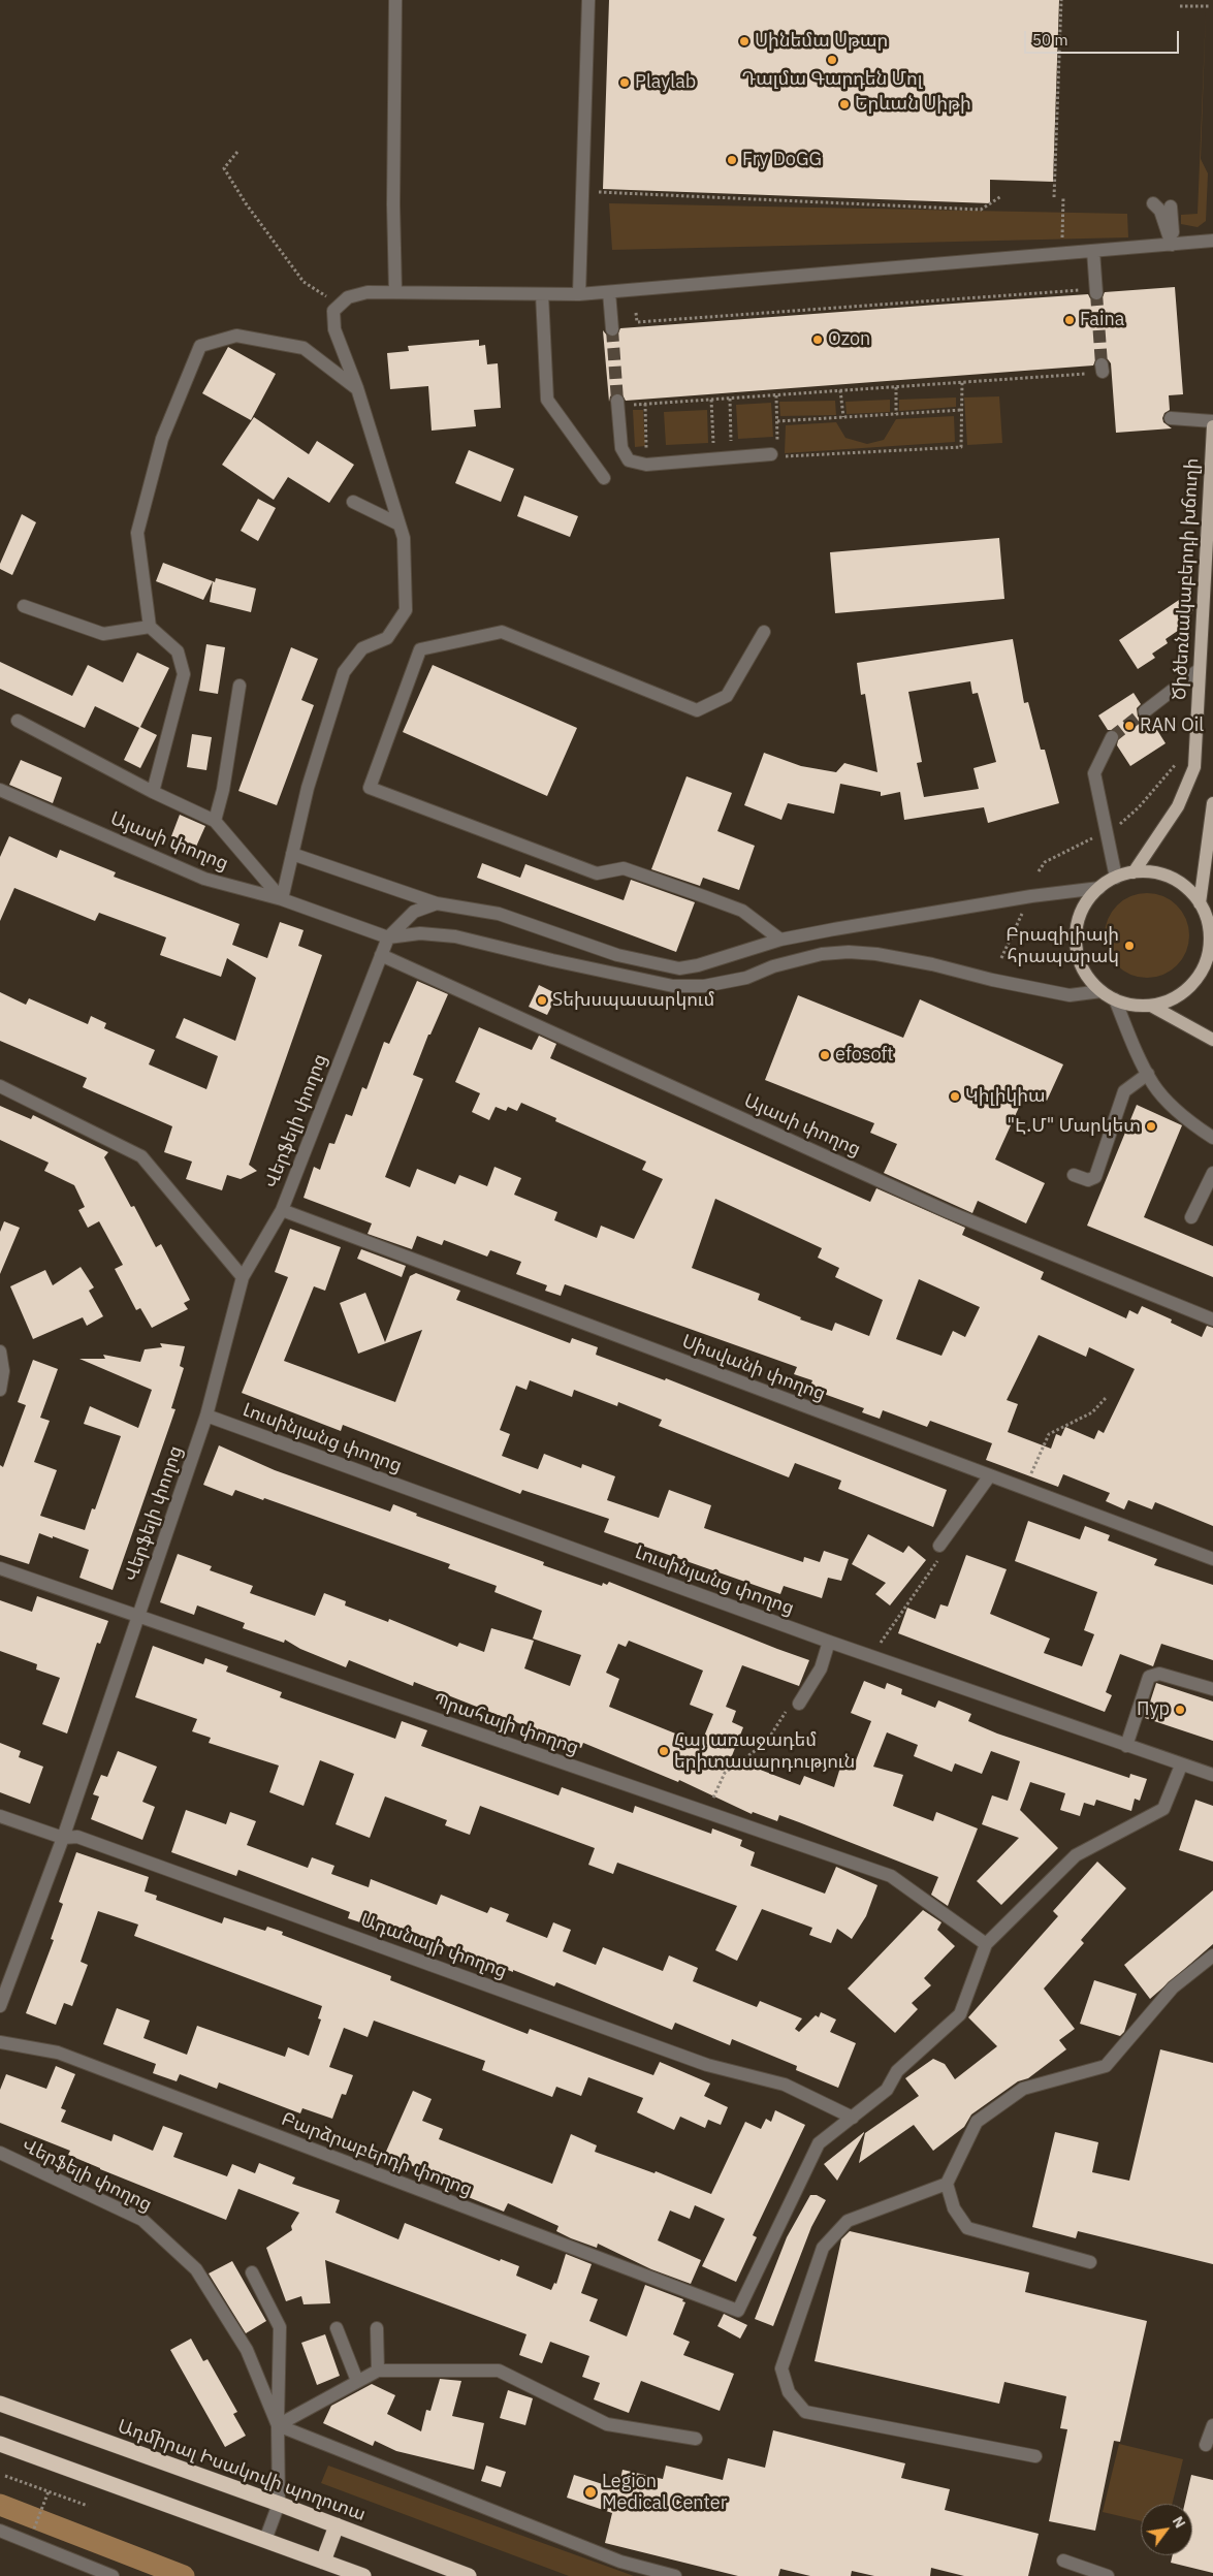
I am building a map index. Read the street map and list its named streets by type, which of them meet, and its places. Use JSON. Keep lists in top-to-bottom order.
{
  "streets": {
    "highway": ["Ադմիրալ Իսակովի պողոտա"],
    "main road": ["Ծիծեռնակաբերդի խճուղի"],
    "street": [
      "Այասի փողոց",
      "Վերֆելի փողոց",
      "Սիսվանի փողոց",
      "Լուսինյանց փողոց",
      "Պրահայի փողոց",
      "Ադանայի փողոց",
      "Բարձրաբերդի փողոց"
    ]
  },
  "crossings": [
    ["Այասի փողոց", "Վերֆելի փողոց"],
    ["Վերֆելի փողոց", "Սիսվանի փողոց"],
    ["Վերֆելի փողոց", "Լուսինյանց փողոց"],
    ["Վերֆելի փողոց", "Պրահայի փողոց"],
    ["Վերֆելի փողոց", "Ադանայի փողոց"],
    ["Վերֆելի փողոց", "Ադմիրալ Իսակովի պողոտա"],
    ["Ադանայի փողոց", "Բարձրաբերդի փողոց"]
  ],
  "places": [
    "Սինեմա Սթար",
    "Դալմա Գարդեն Մոլ",
    "Playlab",
    "Երևան Սիթի",
    "Fry DoGG",
    "Faina",
    "Ozon",
    "RAN Oil",
    "Բրազիլիայի հրապարակ",
    "Տեխսպասարկում",
    "efosoft",
    "Կիլիկիա",
    "\"Է.Մ\" Մարկետ",
    "Пур",
    "Հայ առաջադեմ երիտասարդություն",
    "Legion Medical Center"
  ],
  "scale_bar": "50 m",
  "north": "top right"
}
